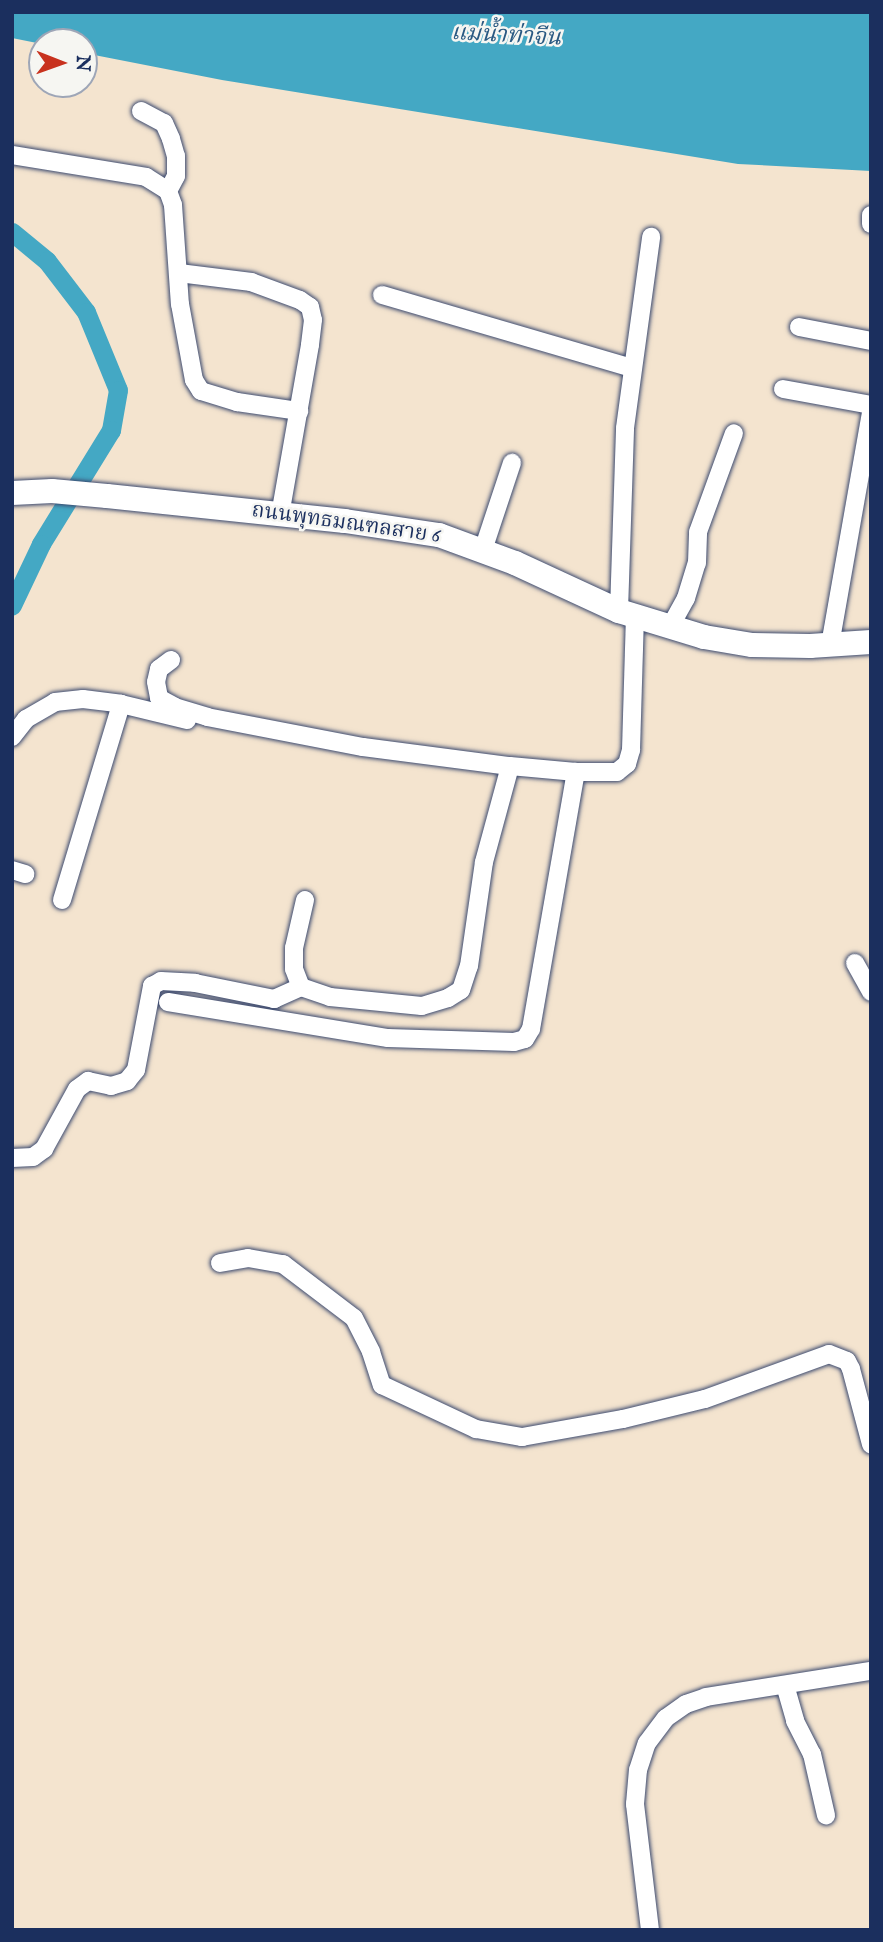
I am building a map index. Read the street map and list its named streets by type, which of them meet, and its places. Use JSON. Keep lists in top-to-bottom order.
{
  "streets": {
    "main road": ["ถนนพุทธมณฑลสาย 6"]
  },
  "water": ["แม่น้ำท่าจีน"],
  "north": "right"
}
